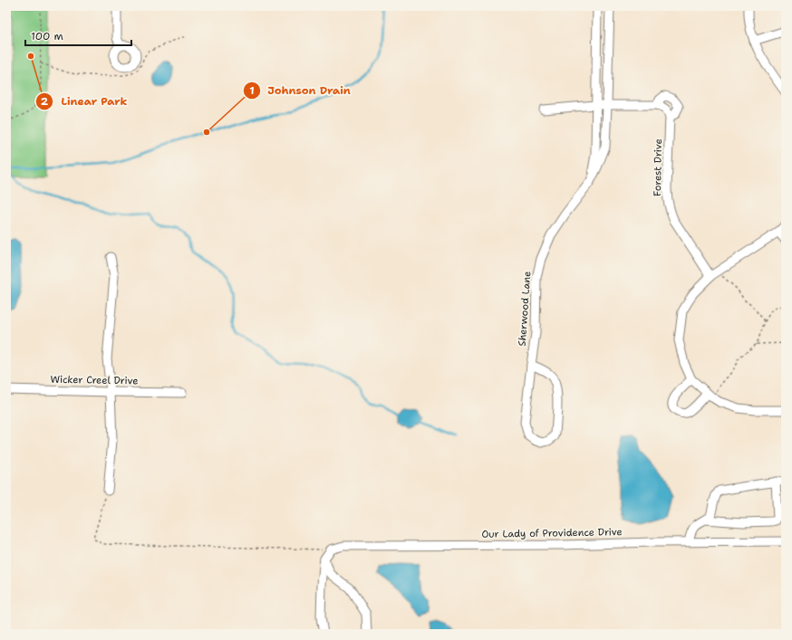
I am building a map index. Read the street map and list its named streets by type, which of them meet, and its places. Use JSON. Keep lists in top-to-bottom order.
{
  "streets": {
    "street": [
      "Forest Drive",
      "Sherwood Lane",
      "Wicker Creel Drive",
      "Our Lady of Providence Drive"
    ]
  },
  "places": ["Linear Park", "Johnson Drain"],
  "scale_bar": "100 m"
}
